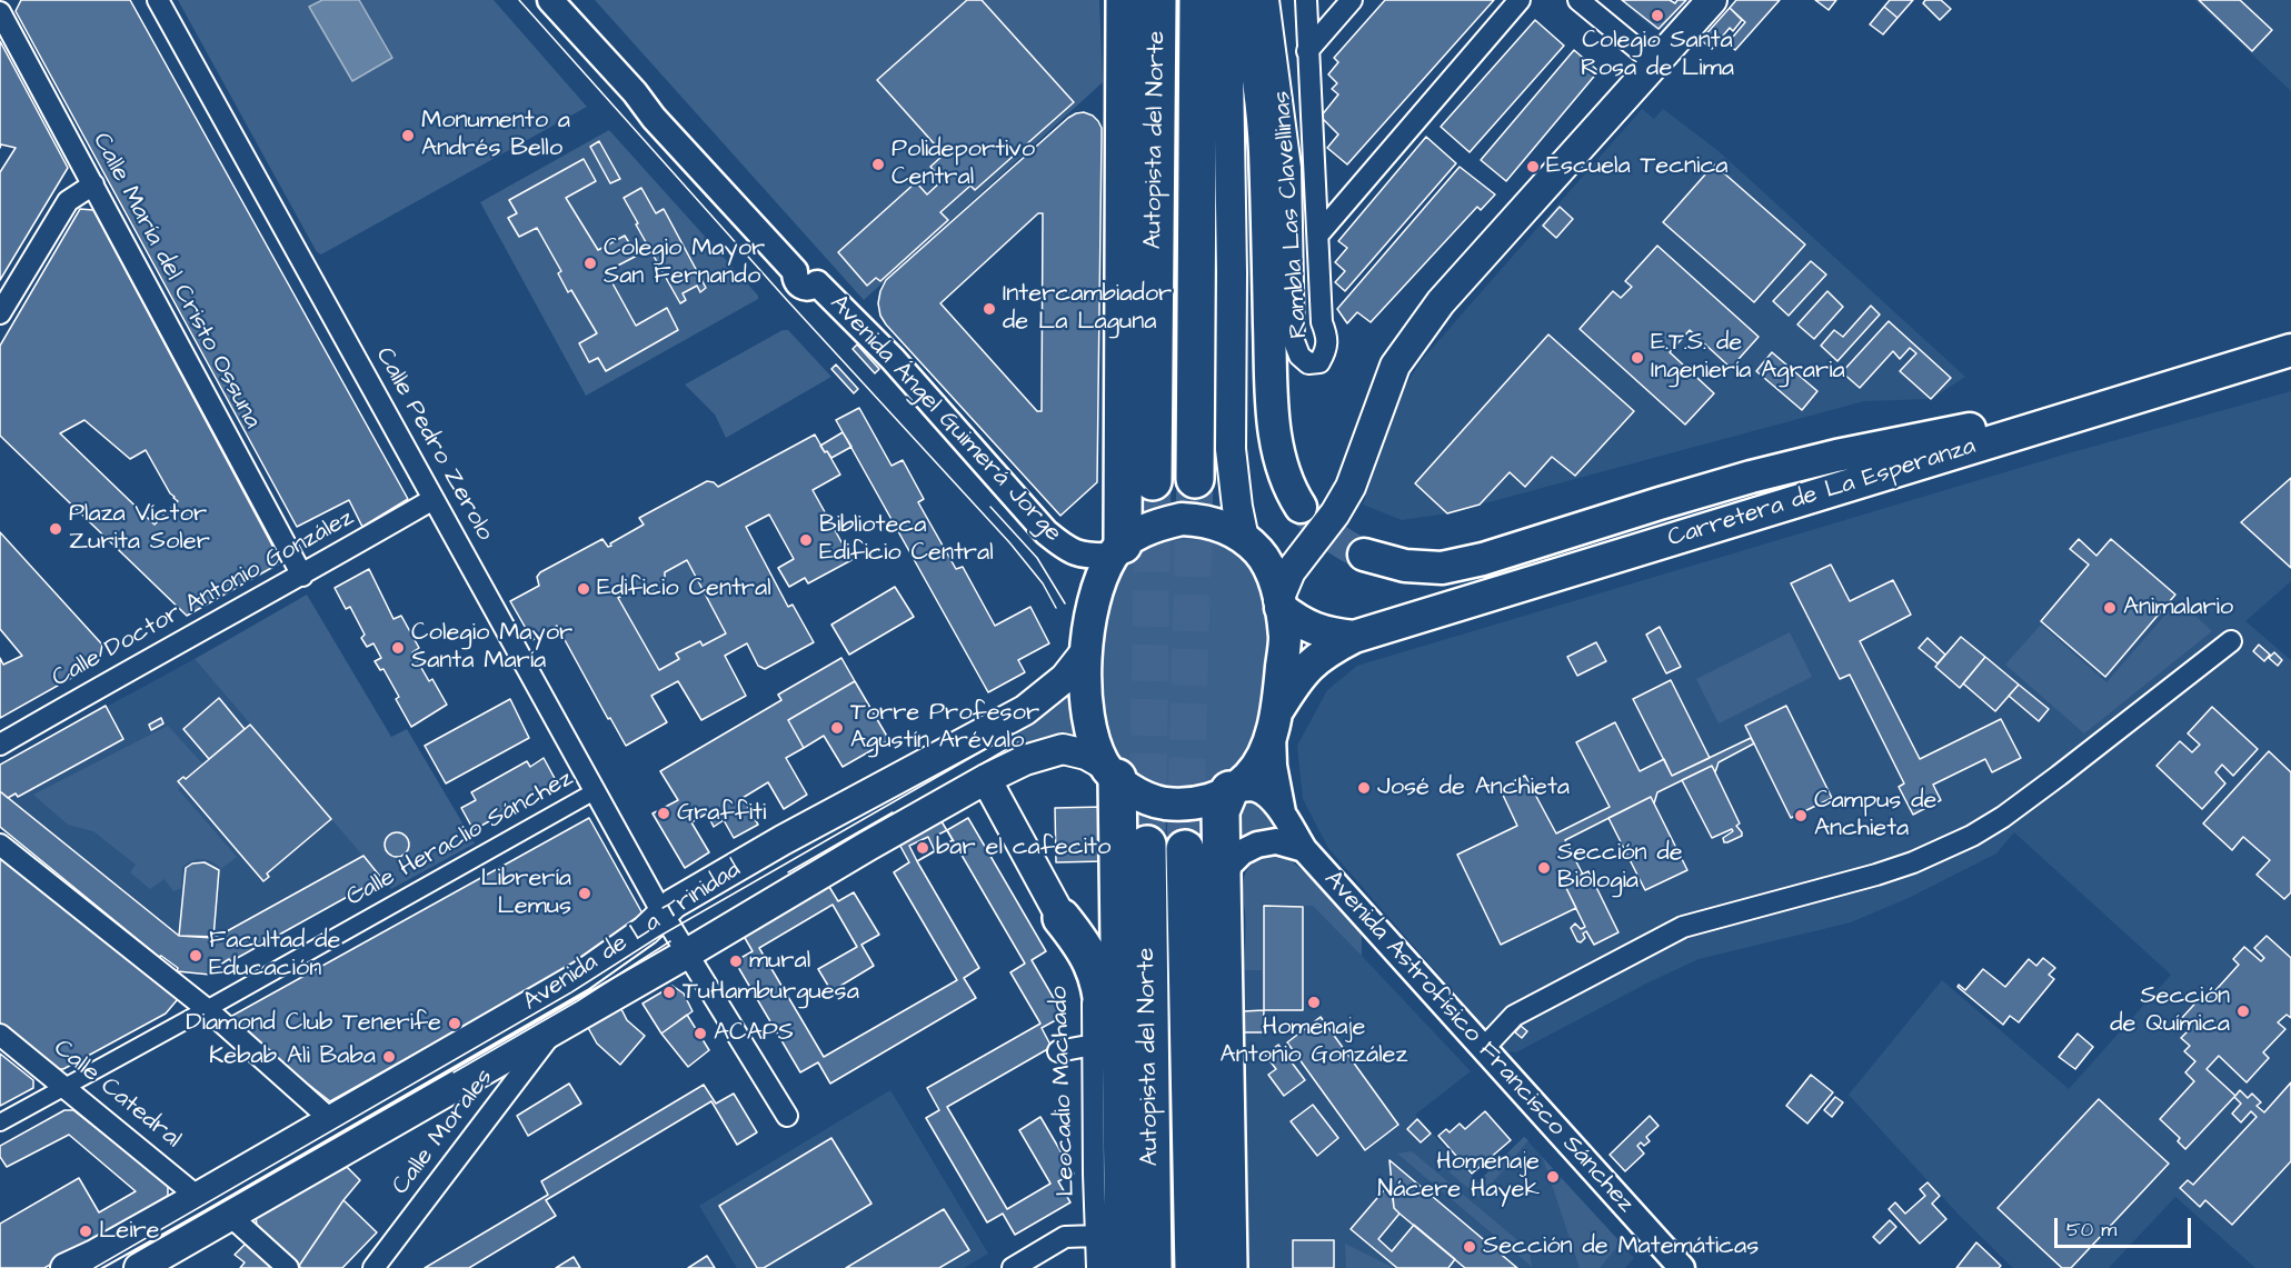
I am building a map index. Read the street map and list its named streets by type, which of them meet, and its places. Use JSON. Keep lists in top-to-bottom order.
{
  "streets": {
    "highway": ["Autopista del Norte"],
    "main road": ["Carretera de La Esperanza", "Avenida de La Trinidad"],
    "street": [
      "Rambla Las Clavellinas",
      "Calle María del Cristo Ossuna",
      "Avenida Ángel Guimerá Jorge",
      "Calle Pedro Zerolo",
      "Calle Doctor Antonio González",
      "Calle Heraclio Sánchez",
      "Avenida Astrofísico Francisco Sánchez",
      "Leocadio Machado",
      "Calle Catedral",
      "Calle Morales"
    ]
  },
  "crossings": [
    ["Calle María del Cristo Ossuna", "Calle Doctor Antonio González"],
    ["Calle Pedro Zerolo", "Calle Doctor Antonio González"],
    ["Calle Pedro Zerolo", "Calle Heraclio Sánchez"],
    ["Calle Pedro Zerolo", "Avenida de La Trinidad"],
    ["Carretera de La Esperanza", "Avenida Astrofísico Francisco Sánchez"],
    ["Calle Heraclio Sánchez", "Calle Catedral"],
    ["Avenida de La Trinidad", "Calle Catedral"],
    ["Avenida de La Trinidad", "Calle Morales"]
  ],
  "places": [
    "Colegio Santa Rosa de Lima",
    "Monumento a Andrés Bello",
    "Polideportivo Central",
    "Escuela Tecnica",
    "Colegio Mayor San Fernando",
    "Intercambiador de La Laguna",
    "E.T.S. de Ingeniería Agraria",
    "Plaza Víctor Zurita Soler",
    "Biblioteca Edificio Central",
    "Edificio Central",
    "Animalario",
    "Colegio Mayor Santa María",
    "Torre Profesor Agustín Arévalo",
    "José de Anchieta",
    "Graffiti",
    "Campus de Anchieta",
    "bar el cafecito",
    "Sección de Biologia",
    "Librería Lemus",
    "Facultad de Educación",
    "mural",
    "TuHamburguesa",
    "Homenaje Antonio González",
    "Sección de Química",
    "Diamond Club Tenerife",
    "ACAPS",
    "Kebab Ali Baba",
    "Homenaje Nácere Hayek",
    "Leire",
    "Sección de Matemáticas"
  ],
  "scale_bar": "50 m"
}
